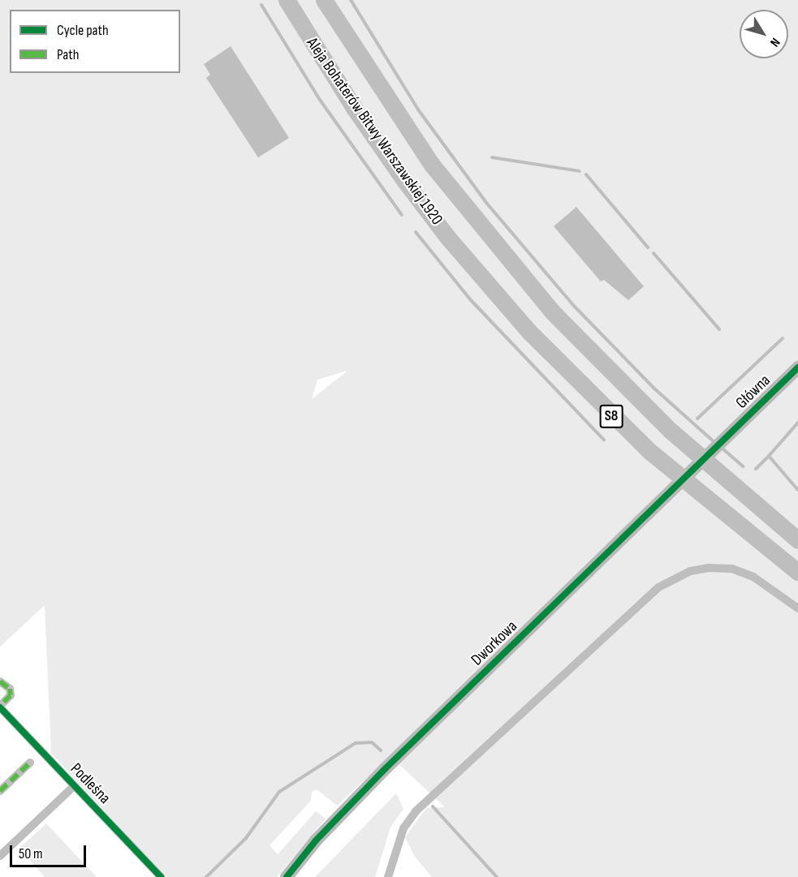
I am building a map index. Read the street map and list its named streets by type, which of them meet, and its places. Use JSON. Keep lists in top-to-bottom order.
{
  "streets": {
    "highway": ["Aleja Bohaterów Bitwy Warszawskiej 1920", "S8"],
    "street": ["Główna", "Dworkowa", "Podleśna"]
  },
  "crossings": [
    ["Główna", "Dworkowa"]
  ],
  "legend": ["Cycle path", "Path"],
  "scale_bar": "50 m",
  "north": "bottom right"
}
